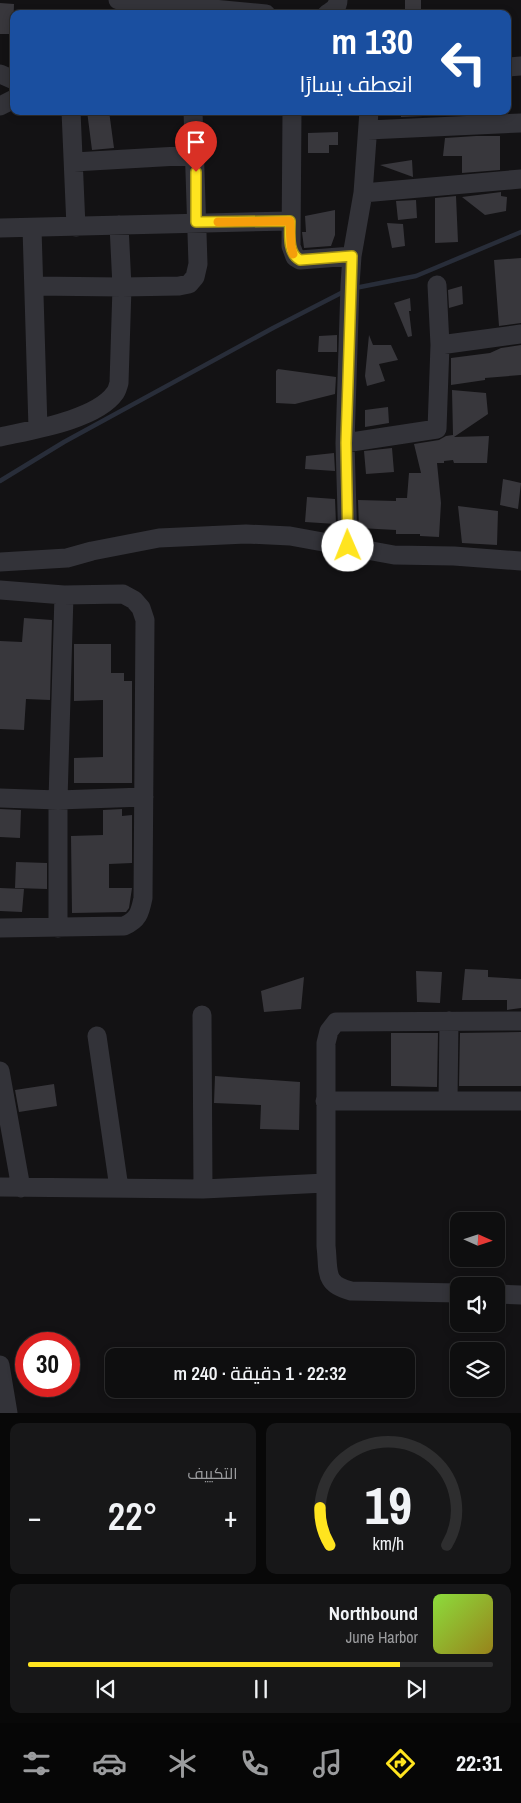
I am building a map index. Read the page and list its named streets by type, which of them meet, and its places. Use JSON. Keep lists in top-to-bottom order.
{
  "north": "right",
  "page": {
    "turn": ["130 m", "انعطف يسارًا"],
    "limit": "30",
    "trip": "22:32 · 1 دقيقة · 240 m",
    "tile": "التكييف",
    "heat": ["−", "22°", "+"],
    "song": ["Northbound", "June Harbor"],
    "tabs": "22:31",
    "gauge": ["19", "km/h"]
  }
}
